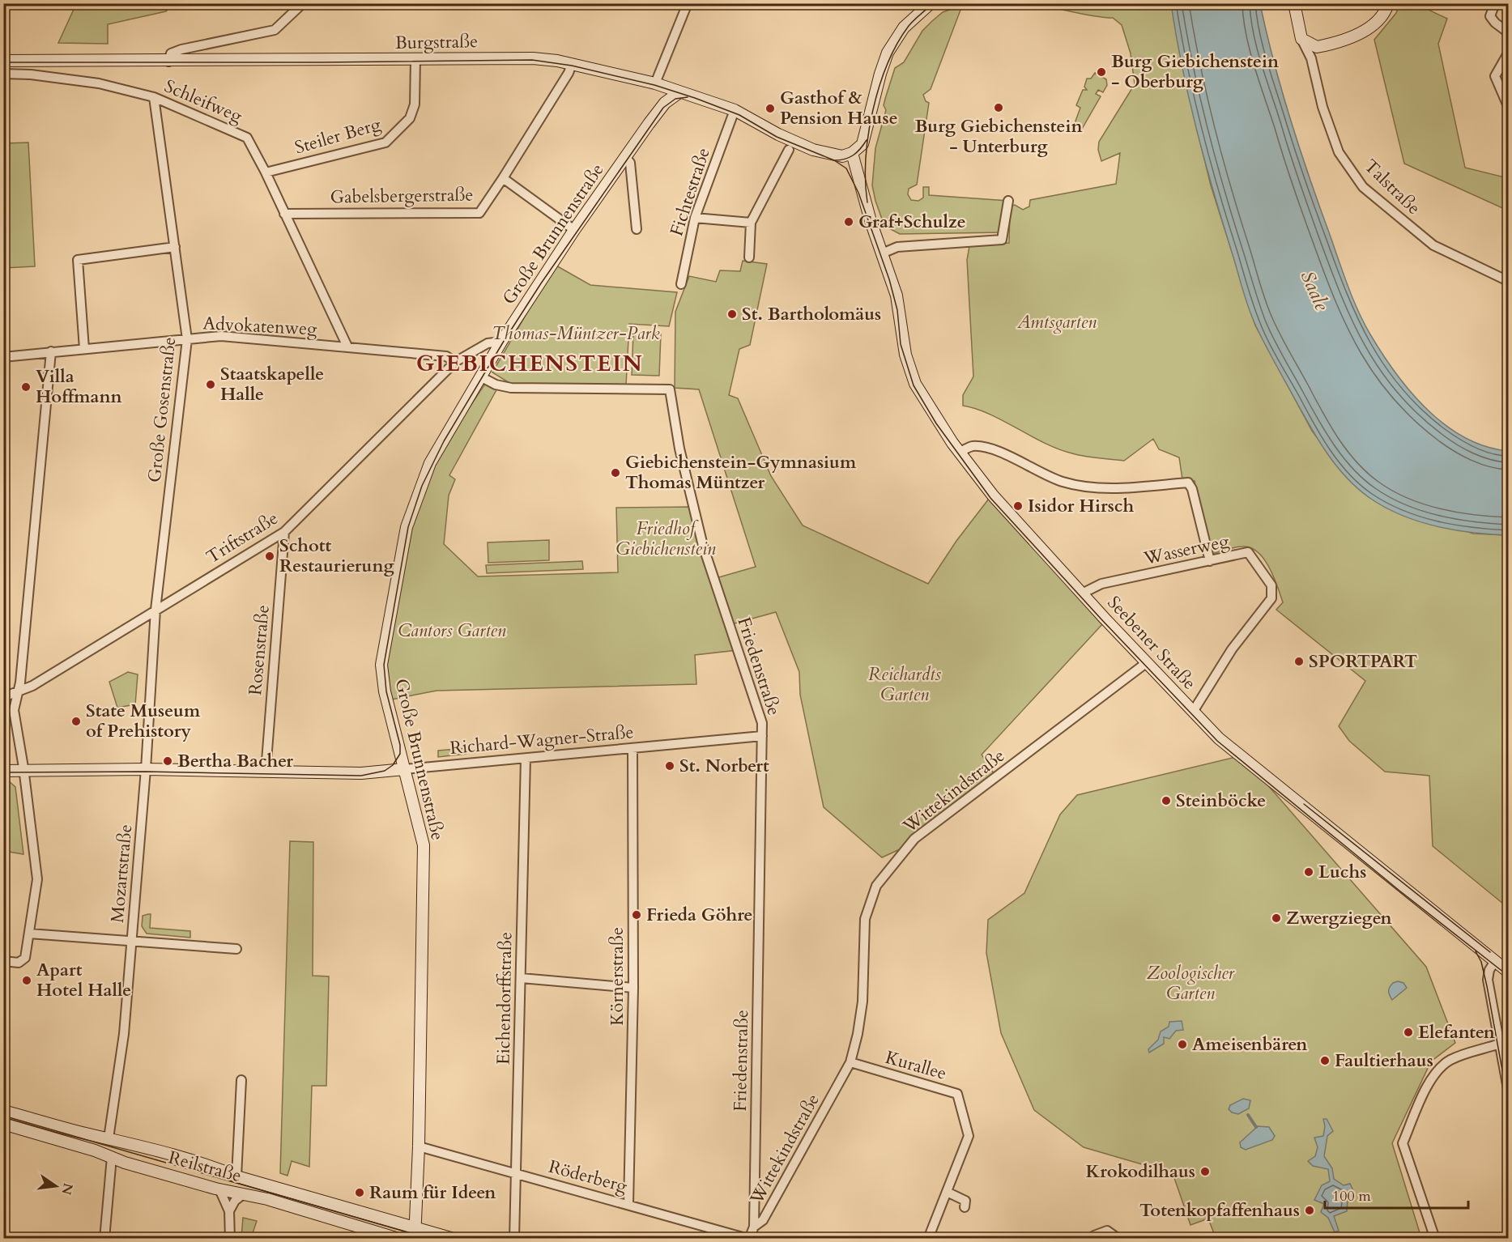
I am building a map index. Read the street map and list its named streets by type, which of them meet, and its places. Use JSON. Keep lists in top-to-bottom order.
{
  "streets": {
    "street": [
      "Burgstraße",
      "Schleifweg",
      "Steiler Berg",
      "Talstraße",
      "Fichtestraße",
      "Gabelsbergerstraße",
      "Große Brunnenstraße",
      "Advokatenweg",
      "Große Gosenstraße",
      "Triftstraße",
      "Wasserweg",
      "Seebener Straße",
      "Rosenstraße",
      "Friedenstraße",
      "Richard-Wagner-Straße",
      "Wittekindstraße",
      "Mozartstraße",
      "Körnerstraße",
      "Eichendorffstraße",
      "Kurallee",
      "Reilstraße",
      "Röderberg"
    ]
  },
  "crossings": [
    ["Burgstraße", "Steiler Berg"],
    ["Burgstraße", "Fichtestraße"],
    ["Burgstraße", "Gabelsbergerstraße"],
    ["Burgstraße", "Große Brunnenstraße"],
    ["Burgstraße", "Seebener Straße"],
    ["Schleifweg", "Steiler Berg"],
    ["Schleifweg", "Gabelsbergerstraße"],
    ["Schleifweg", "Advokatenweg"],
    ["Schleifweg", "Große Gosenstraße"],
    ["Große Brunnenstraße", "Triftstraße"],
    ["Große Brunnenstraße", "Friedenstraße"],
    ["Große Brunnenstraße", "Richard-Wagner-Straße"],
    ["Große Brunnenstraße", "Reilstraße"],
    ["Große Brunnenstraße", "Röderberg"],
    ["Advokatenweg", "Große Gosenstraße"],
    ["Advokatenweg", "Triftstraße"],
    ["Große Gosenstraße", "Triftstraße"],
    ["Große Gosenstraße", "Mozartstraße"],
    ["Triftstraße", "Rosenstraße"],
    ["Triftstraße", "Mozartstraße"],
    ["Wasserweg", "Seebener Straße"],
    ["Seebener Straße", "Wittekindstraße"],
    ["Rosenstraße", "Richard-Wagner-Straße"],
    ["Friedenstraße", "Richard-Wagner-Straße"],
    ["Friedenstraße", "Wittekindstraße"],
    ["Friedenstraße", "Röderberg"],
    ["Richard-Wagner-Straße", "Mozartstraße"],
    ["Richard-Wagner-Straße", "Körnerstraße"],
    ["Richard-Wagner-Straße", "Eichendorffstraße"],
    ["Wittekindstraße", "Kurallee"],
    ["Mozartstraße", "Reilstraße"],
    ["Körnerstraße", "Röderberg"],
    ["Eichendorffstraße", "Röderberg"]
  ],
  "districts": ["GIEBICHENSTEIN"],
  "water": ["Saale"],
  "parks": [
    "Amtsgarten",
    "Thomas-Müntzer-Park",
    "Friedhof Giebichenstein",
    "Cantors Garten",
    "Reichardts Garten",
    "Zoologischer Garten"
  ],
  "places": [
    "Burg Giebichenstein - Oberburg",
    "Burg Giebichenstein - Unterburg",
    "Gasthof & Pension Hause",
    "Graf+Schulze",
    "St. Bartholomäus",
    "Staatskapelle Halle",
    "Villa Hoffmann",
    "Giebichenstein-Gymnasium Thomas Müntzer",
    "Isidor Hirsch",
    "Schott Restaurierung",
    "SPORTPART",
    "State Museum of Prehistory",
    "Bertha Bacher",
    "St. Norbert",
    "Steinböcke",
    "Luchs",
    "Frieda Göhre",
    "Zwergziegen",
    "Apart Hotel Halle",
    "Elefanten",
    "Ameisenbären",
    "Faultierhaus",
    "Krokodilhaus",
    "Raum für Ideen",
    "Totenkopfaffenhaus"
  ],
  "scale_bar": "100 m",
  "north": "right"
}
